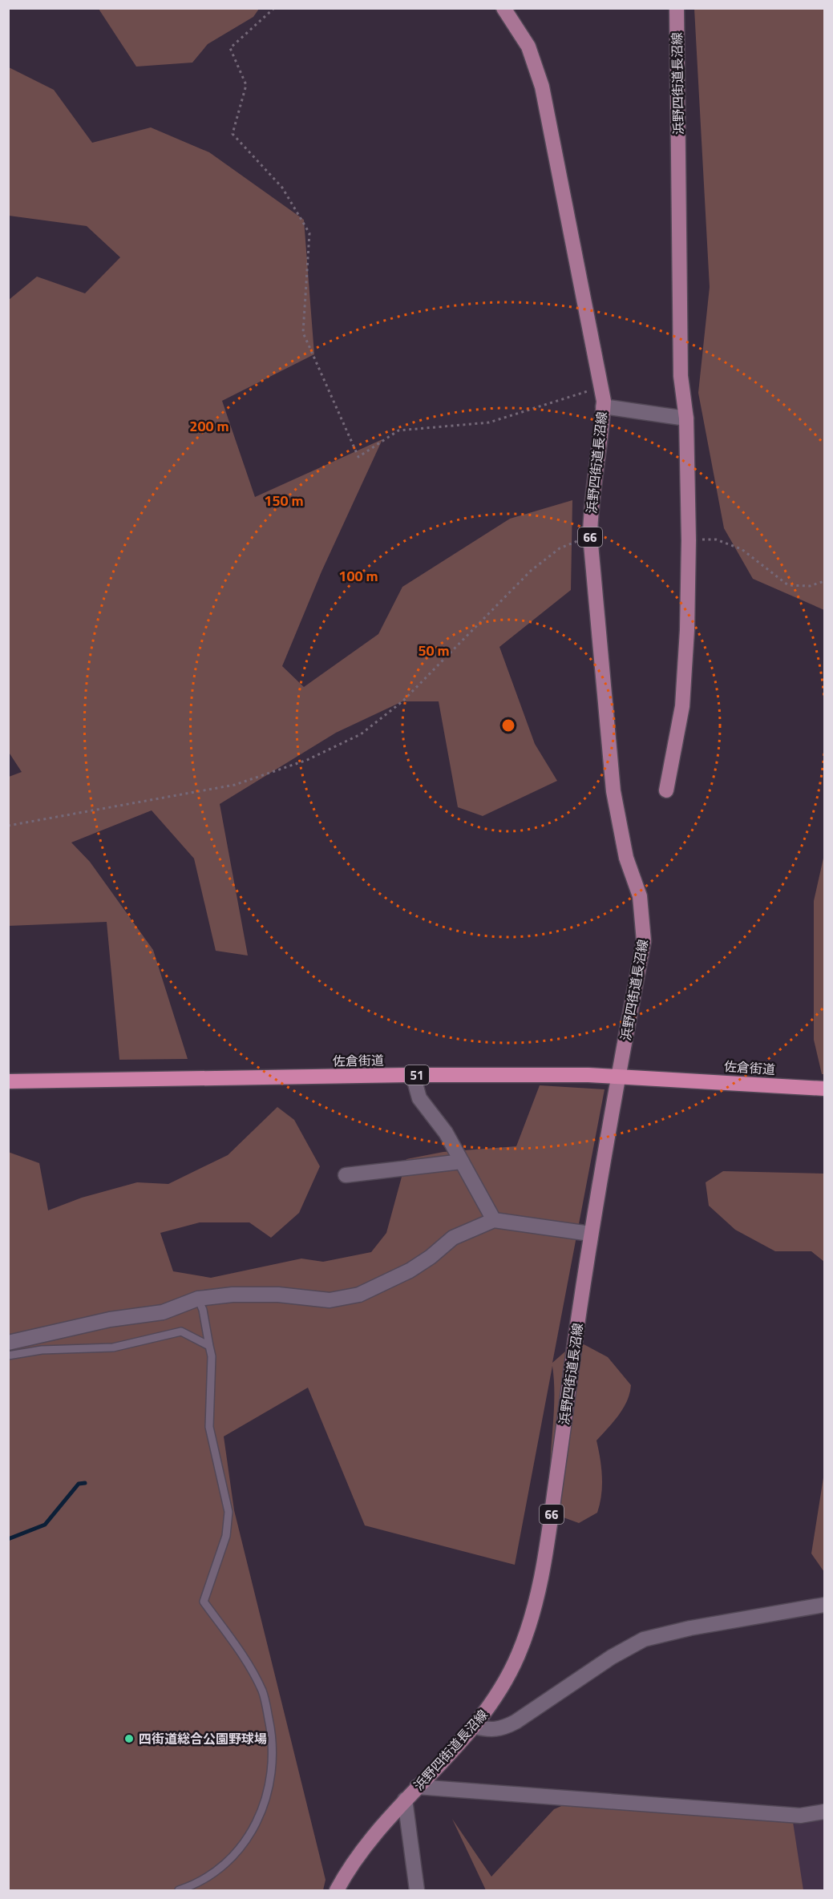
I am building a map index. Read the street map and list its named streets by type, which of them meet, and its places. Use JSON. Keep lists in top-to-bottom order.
{
  "streets": {
    "highway": ["佐倉街道", "51"],
    "main road": ["浜野四街道長沼線", "66"]
  },
  "crossings": [
    ["浜野四街道長沼線", "佐倉街道"]
  ],
  "places": ["四街道総合公園野球場"],
  "rings": [
    "200 m",
    "150 m",
    "100 m",
    "50 m"
  ]
}
